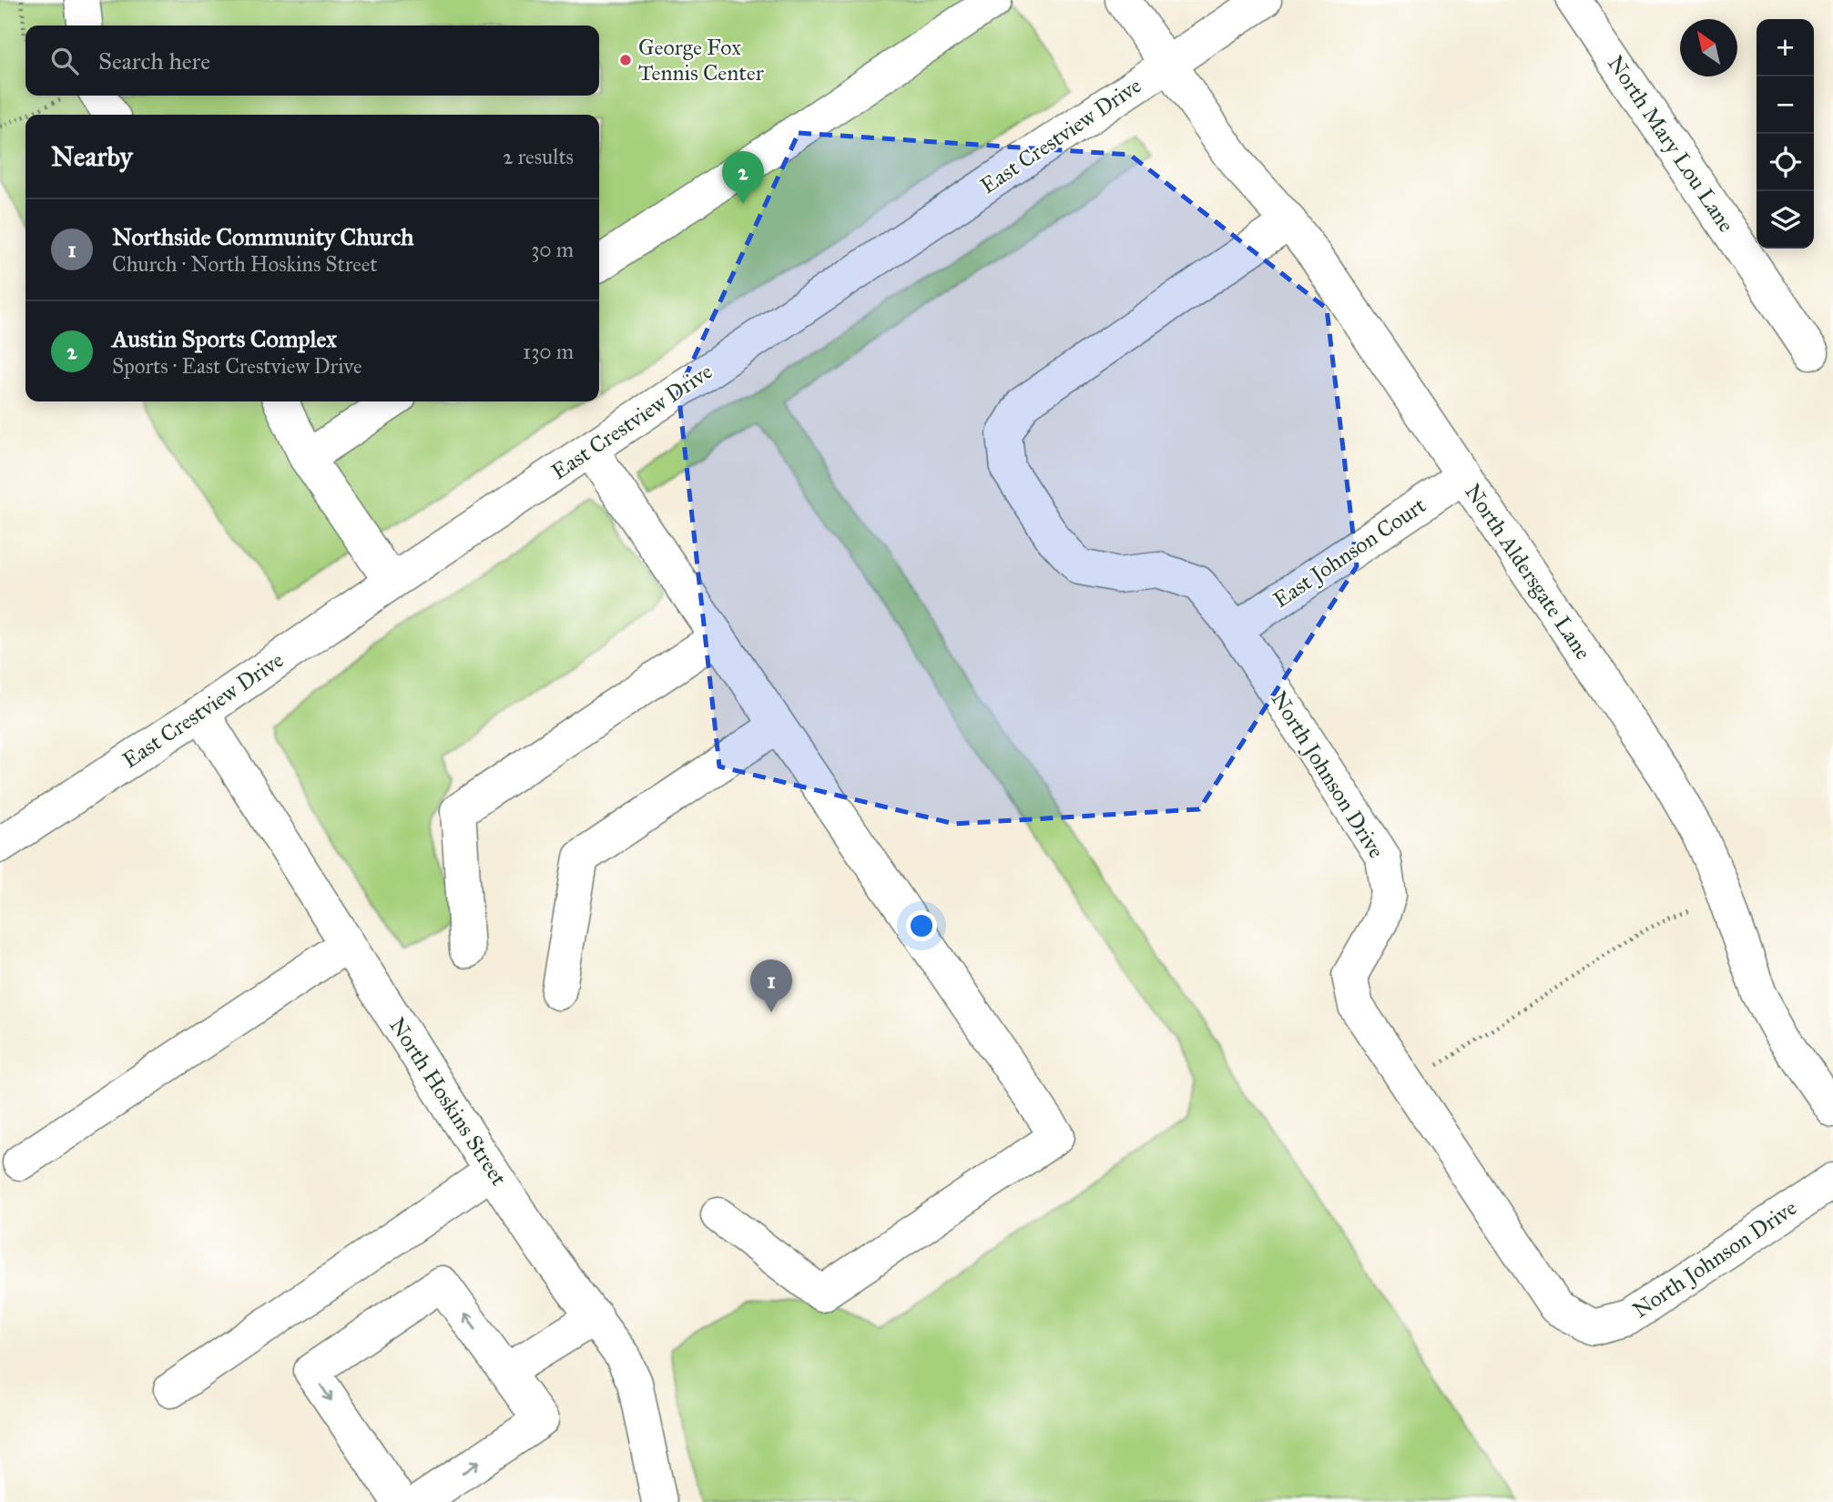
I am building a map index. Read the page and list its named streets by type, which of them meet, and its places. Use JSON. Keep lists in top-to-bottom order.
{
  "streets": {
    "street": [
      "East Crestview Drive",
      "North Mary Lou Lane",
      "East Johnson Court",
      "North Aldersgate Lane",
      "North Johnson Drive",
      "North Hoskins Street"
    ]
  },
  "crossings": [
    ["East Crestview Drive", "North Aldersgate Lane"],
    ["East Crestview Drive", "North Hoskins Street"],
    ["East Johnson Court", "North Aldersgate Lane"],
    ["East Johnson Court", "North Johnson Drive"],
    ["North Aldersgate Lane", "North Johnson Drive"]
  ],
  "places": ["George Fox Tennis Center"],
  "north": "top left",
  "page": {
    "map_buttons": ["+", "−"],
    "search": "Search here",
    "heading": ["Nearby", "2 results"],
    "pins": ["2", "1"],
    "list": [
      {
        "mark": "1",
        "name": "Northside Community Church",
        "note": "Church · North Hoskins Street",
        "value": "30 m"
      },
      {
        "mark": "2",
        "name": "Austin Sports Complex",
        "note": "Sports · East Crestview Drive",
        "value": "130 m"
      }
    ]
  }
}
